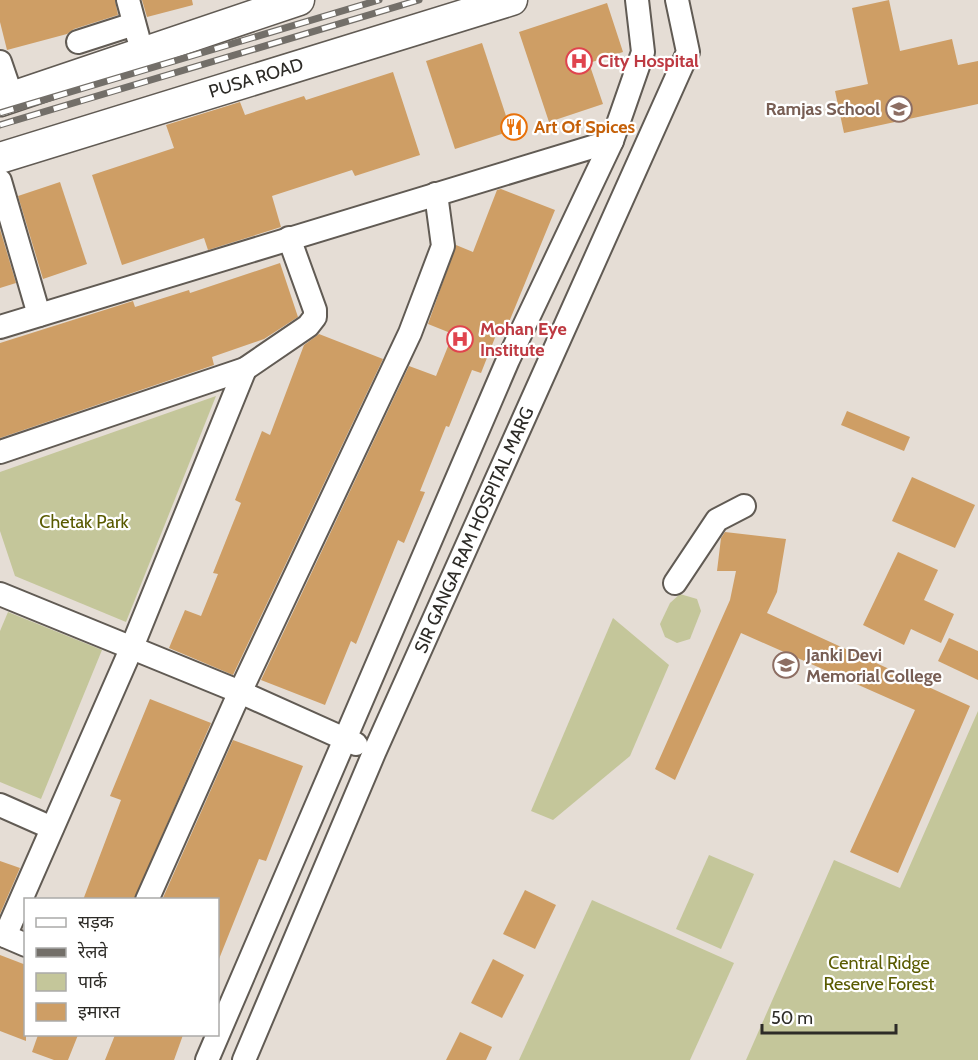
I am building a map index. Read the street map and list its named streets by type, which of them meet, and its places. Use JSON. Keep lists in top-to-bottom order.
{
  "streets": {
    "main road": ["PUSA ROAD"],
    "street": ["SIR GANGA RAM HOSPITAL MARG"]
  },
  "parks": ["Chetak Park", "Central Ridge Reserve Forest"],
  "places": {
    "hospital": ["City Hospital", "Mohan Eye Institute"],
    "school or university": ["Ramjas School", "Janki Devi Memorial College"],
    "restaurant": ["Art Of Spices"]
  },
  "legend": [
    "सड़क",
    "रेलवे",
    "पार्क",
    "इमारत"
  ],
  "scale_bar": "50 m"
}
